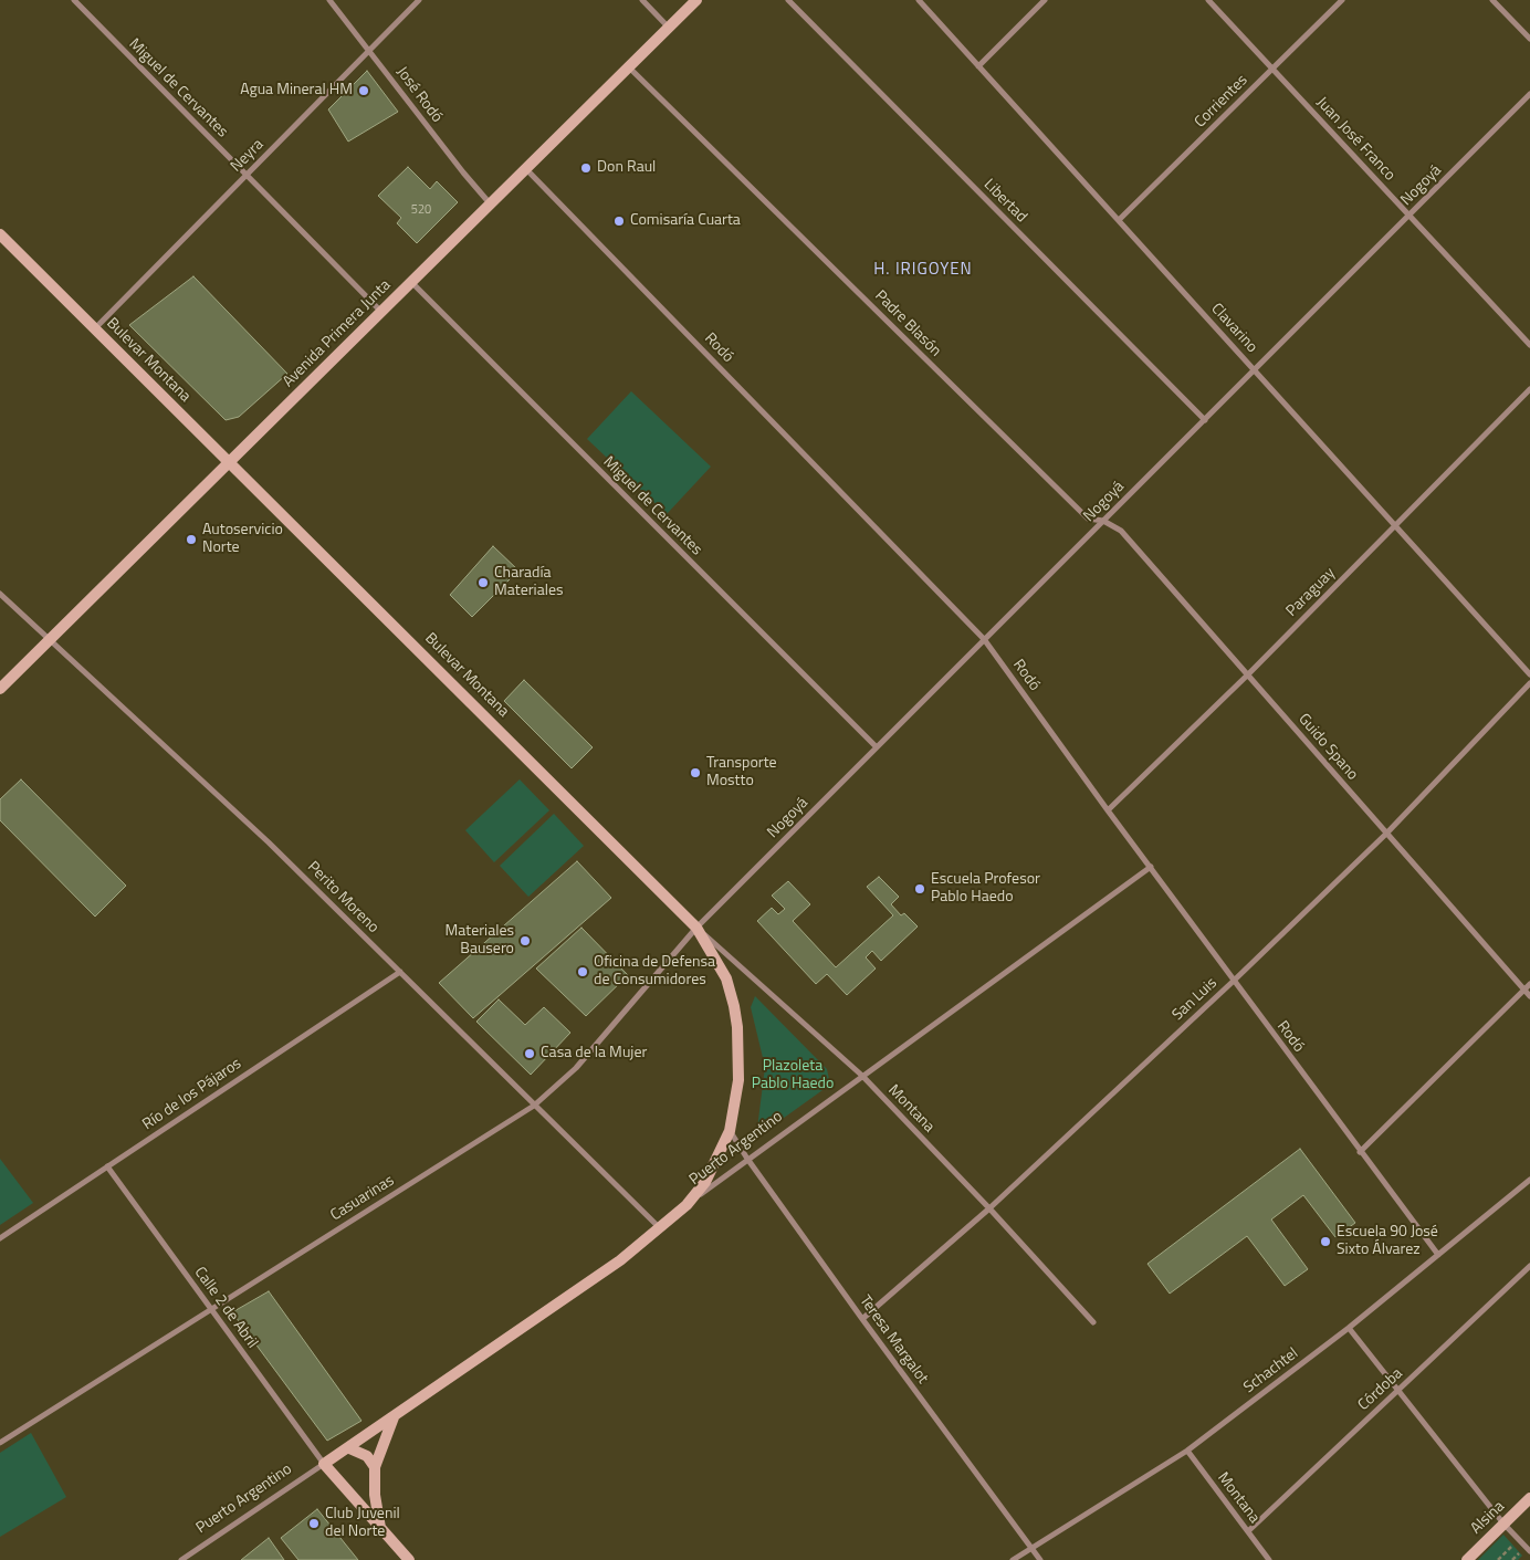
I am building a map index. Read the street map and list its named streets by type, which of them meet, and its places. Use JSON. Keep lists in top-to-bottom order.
{
  "streets": {
    "main road": [
      "Avenida Primera Junta",
      "Bulevar Montana",
      "Puerto Argentino",
      "Alsina"
    ],
    "street": [
      "Miguel de Cervantes",
      "José Rodó",
      "Corrientes",
      "Juan José Franco",
      "Neyra",
      "Nogoyá",
      "Libertad",
      "Padre Blasón",
      "Clavarino",
      "Rodó",
      "Paraguay",
      "Guido Spano",
      "Perito Moreno",
      "San Luis",
      "Río de los Pájaros",
      "Montana",
      "Casuarinas",
      "Calle 2 de Abril",
      "Teresa Margalot",
      "Schachtel",
      "Córdoba"
    ]
  },
  "crossings": [
    ["Miguel de Cervantes", "Neyra"],
    ["Miguel de Cervantes", "Nogoyá"],
    ["Miguel de Cervantes", "Avenida Primera Junta"],
    ["José Rodó", "Neyra"],
    ["José Rodó", "Avenida Primera Junta"],
    ["Corrientes", "Juan José Franco"],
    ["Corrientes", "Clavarino"],
    ["Juan José Franco", "Nogoyá"],
    ["Neyra", "Bulevar Montana"],
    ["Nogoyá", "Libertad"],
    ["Nogoyá", "Padre Blasón"],
    ["Nogoyá", "Clavarino"],
    ["Nogoyá", "Rodó"],
    ["Nogoyá", "Bulevar Montana"],
    ["Nogoyá", "Guido Spano"],
    ["Nogoyá", "Montana"],
    ["Nogoyá", "Casuarinas"],
    ["Padre Blasón", "Avenida Primera Junta"],
    ["Padre Blasón", "Guido Spano"],
    ["Clavarino", "Paraguay"],
    ["Avenida Primera Junta", "Rodó"],
    ["Avenida Primera Junta", "Bulevar Montana"],
    ["Avenida Primera Junta", "Perito Moreno"],
    ["Rodó", "Paraguay"],
    ["Rodó", "San Luis"],
    ["Rodó", "Puerto Argentino"],
    ["Rodó", "Schachtel"],
    ["Bulevar Montana", "Montana"],
    ["Bulevar Montana", "Puerto Argentino"],
    ["Bulevar Montana", "Casuarinas"],
    ["Bulevar Montana", "Teresa Margalot"],
    ["Paraguay", "Guido Spano"],
    ["Guido Spano", "San Luis"],
    ["Perito Moreno", "Río de los Pájaros"],
    ["Perito Moreno", "Puerto Argentino"],
    ["Perito Moreno", "Casuarinas"],
    ["San Luis", "Montana"],
    ["San Luis", "Teresa Margalot"],
    ["Río de los Pájaros", "Calle 2 de Abril"],
    ["Montana", "Puerto Argentino"],
    ["Montana", "Casuarinas"],
    ["Montana", "Schachtel"],
    ["Montana", "Córdoba"],
    ["Puerto Argentino", "Calle 2 de Abril"],
    ["Puerto Argentino", "Teresa Margalot"],
    ["Casuarinas", "Calle 2 de Abril"],
    ["Teresa Margalot", "Schachtel"]
  ],
  "districts": ["H. IRIGOYEN"],
  "parks": ["Plazoleta Pablo Haedo"],
  "places": [
    "Agua Mineral HM",
    "Don Raul",
    "Comisaría Cuarta",
    "Autoservicio Norte",
    "Charadía Materiales",
    "Transporte Mostto",
    "Escuela Profesor Pablo Haedo",
    "Materiales Bausero",
    "Oficina de Defensa de Consumidores",
    "Casa de la Mujer",
    "Escuela 90 José Sixto Álvarez",
    "Club Juvenil del Norte"
  ],
  "house_numbers": ["520"]
}
